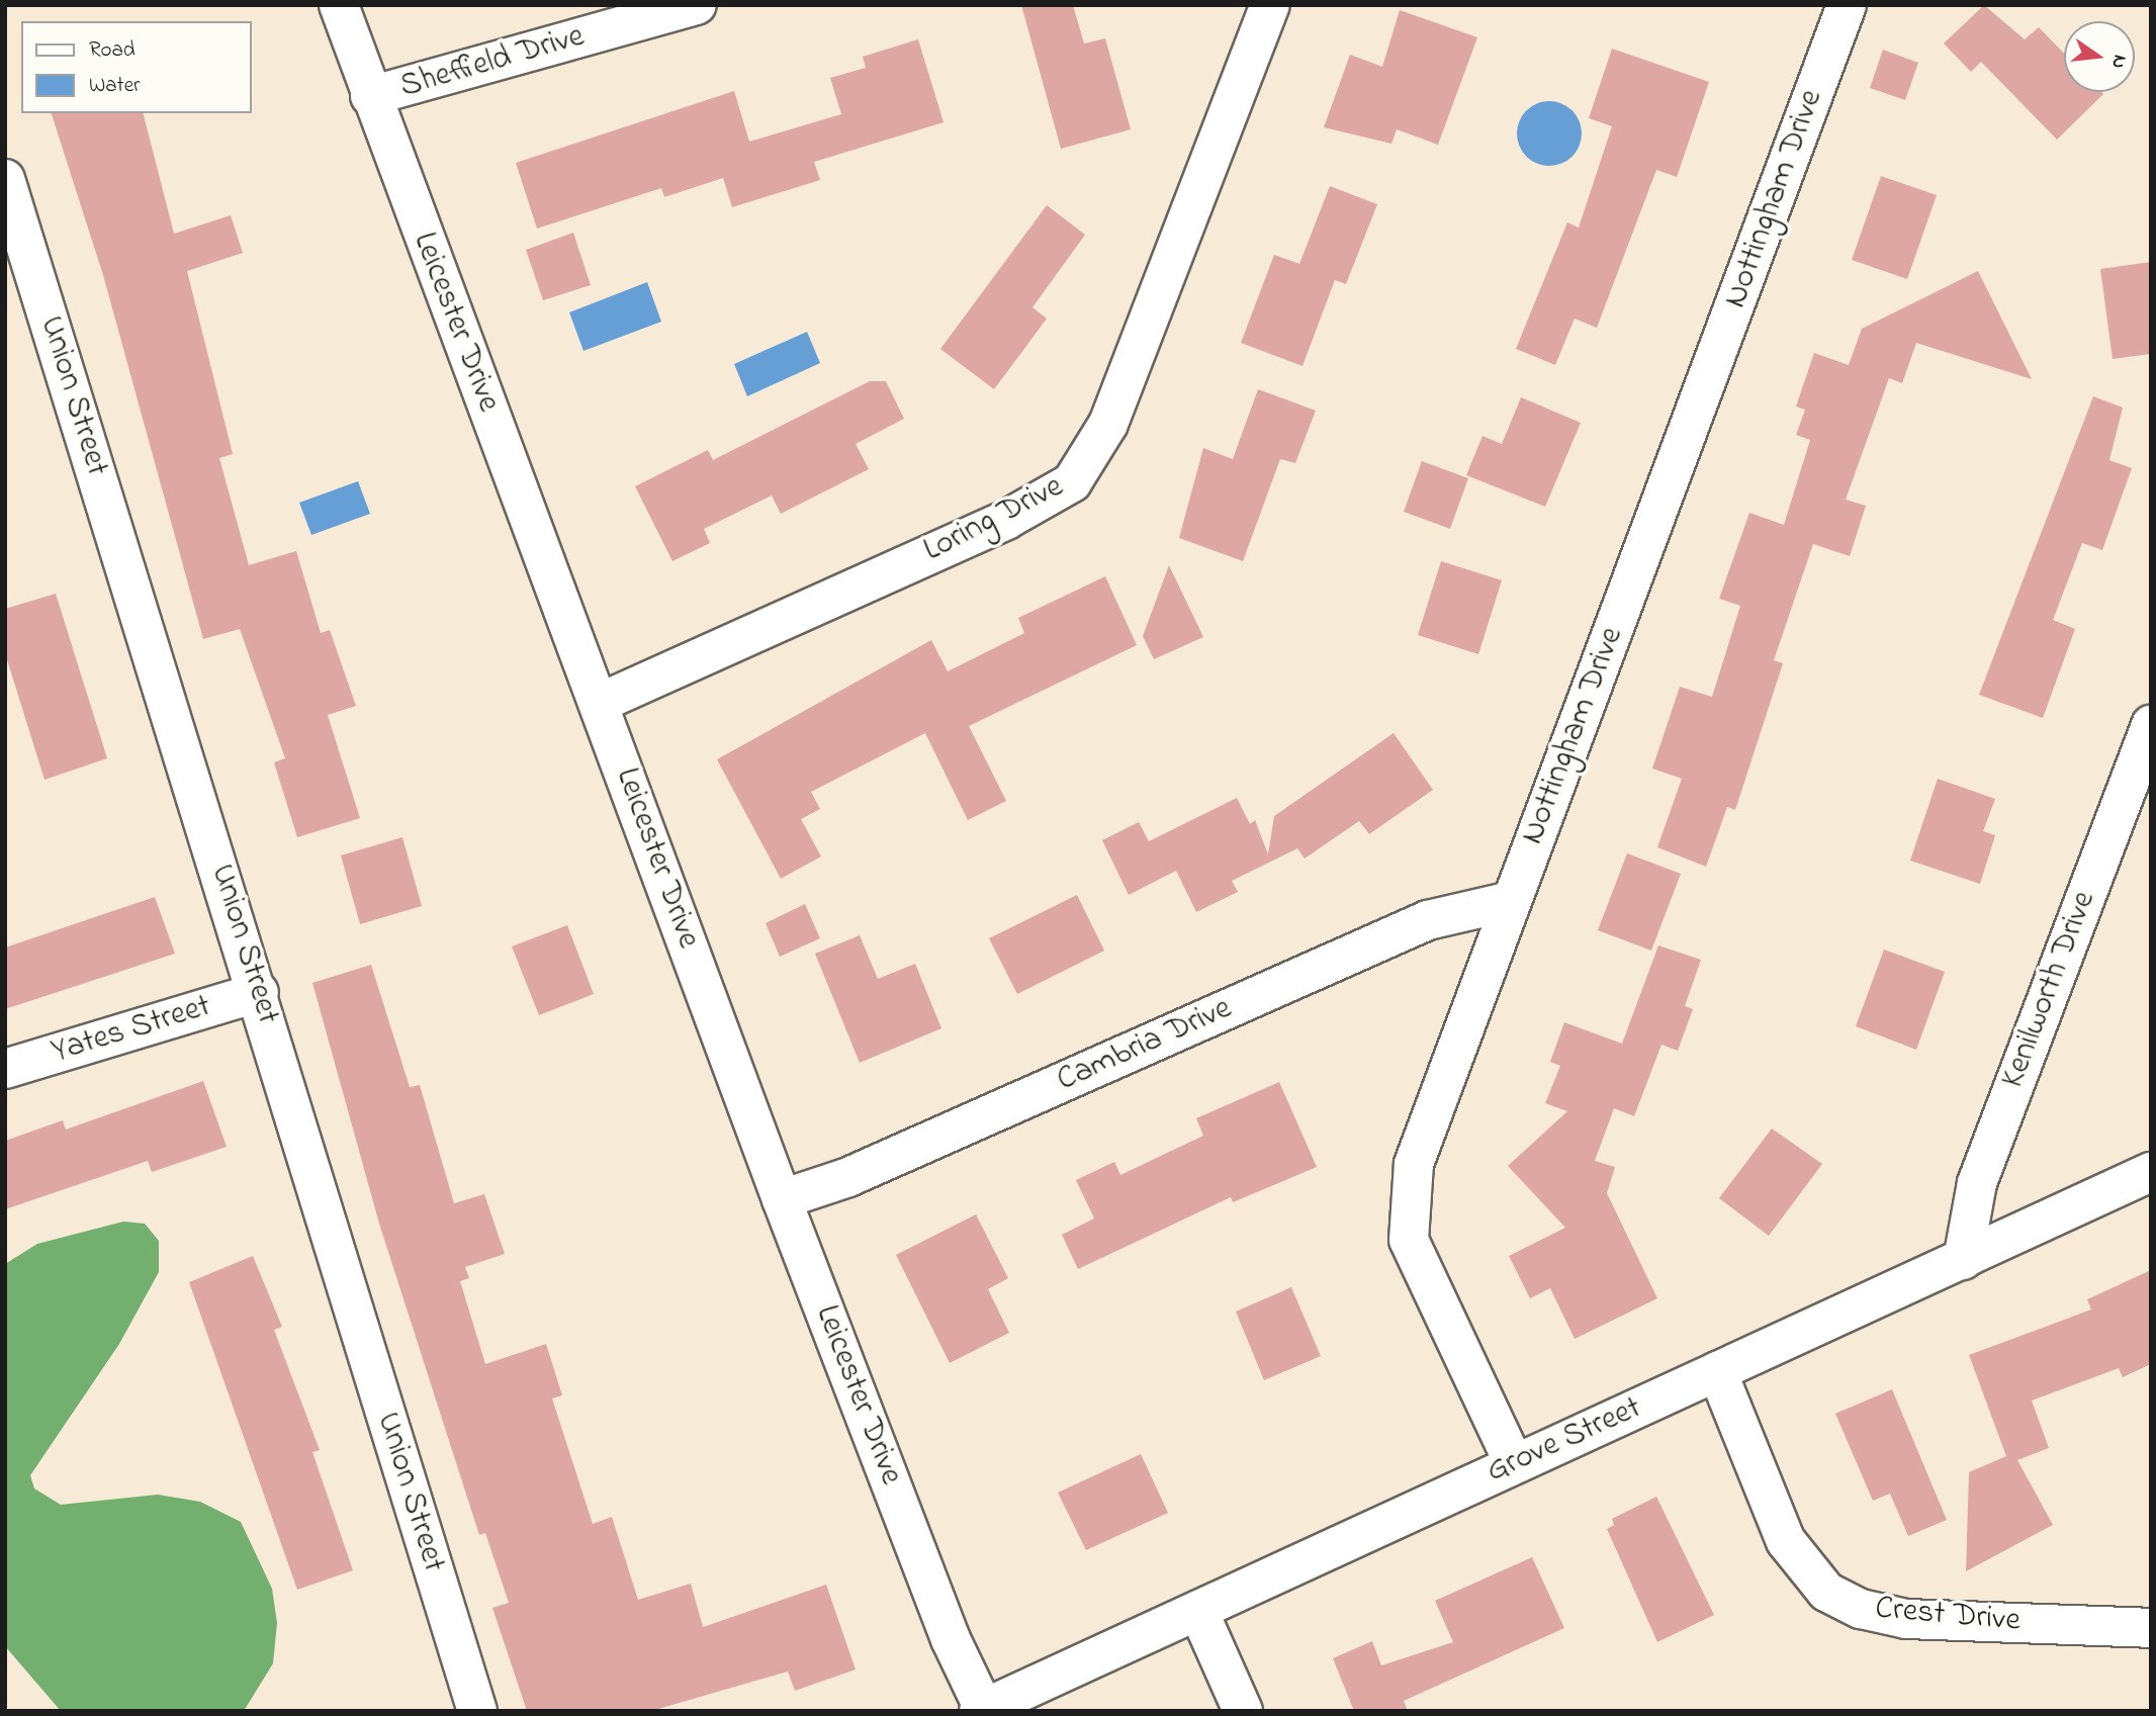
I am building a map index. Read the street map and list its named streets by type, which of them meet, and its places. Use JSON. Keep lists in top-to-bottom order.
{
  "streets": {
    "street": [
      "Sheffield Drive",
      "Nottingham Drive",
      "Leicester Drive",
      "Union Street",
      "Loring Drive",
      "Kenilworth Drive",
      "Yates Street",
      "Cambria Drive",
      "Grove Street",
      "Crest Drive"
    ]
  },
  "crossings": [
    ["Sheffield Drive", "Leicester Drive"],
    ["Nottingham Drive", "Cambria Drive"],
    ["Nottingham Drive", "Grove Street"],
    ["Leicester Drive", "Loring Drive"],
    ["Leicester Drive", "Cambria Drive"],
    ["Leicester Drive", "Grove Street"],
    ["Union Street", "Yates Street"],
    ["Kenilworth Drive", "Grove Street"],
    ["Grove Street", "Crest Drive"]
  ],
  "legend": ["Road", "Water"],
  "north": "right"
}
